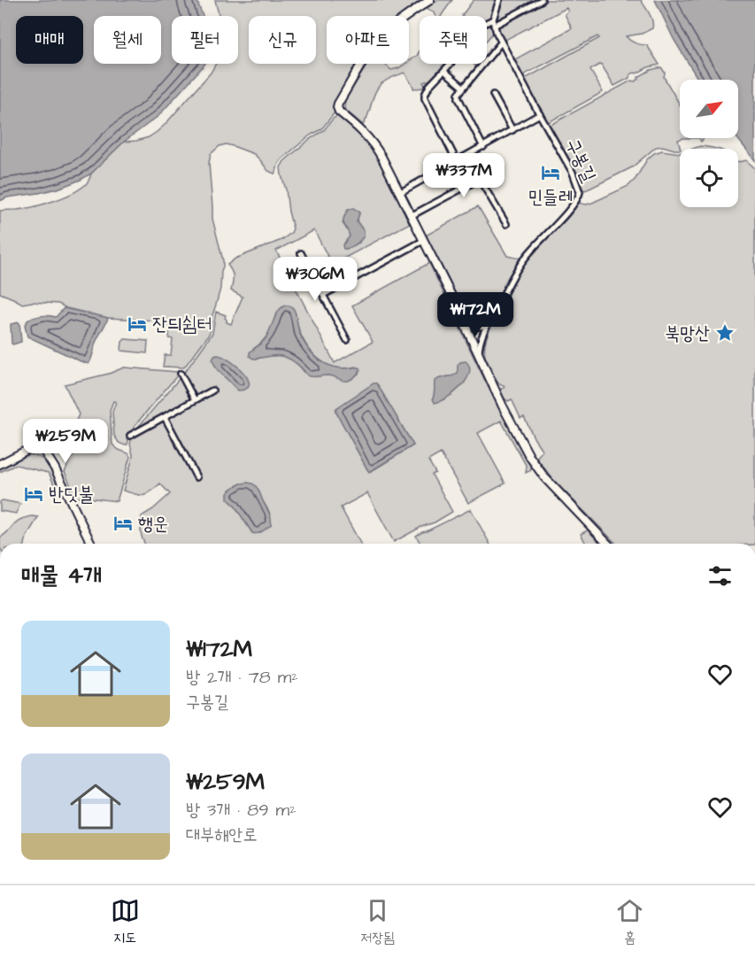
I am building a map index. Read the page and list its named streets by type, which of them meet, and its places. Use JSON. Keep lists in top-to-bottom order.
{
  "streets": {
    "street": ["구봉길"]
  },
  "places": {
    "hotel": [
      "민들레",
      "잔듸쉼터",
      "반딧불",
      "행운"
    ],
    "place": ["북망산"]
  },
  "north": "top right",
  "page": {
    "chip": [
      "매매",
      "월세",
      "필터",
      "신규",
      "아파트",
      "주택"
    ],
    "price": [
      "₩337M",
      "₩306M",
      "₩172M",
      "₩259M"
    ],
    "heading": "매물 4개",
    "list": [
      {
        "name": "₩172M",
        "note": "방 2개 · 78 m² · 구봉길"
      },
      {
        "name": "₩259M",
        "note": "방 3개 · 89 m² · 대부해안로"
      }
    ],
    "tabs": ["지도", "저장됨", "홈"]
  }
}
